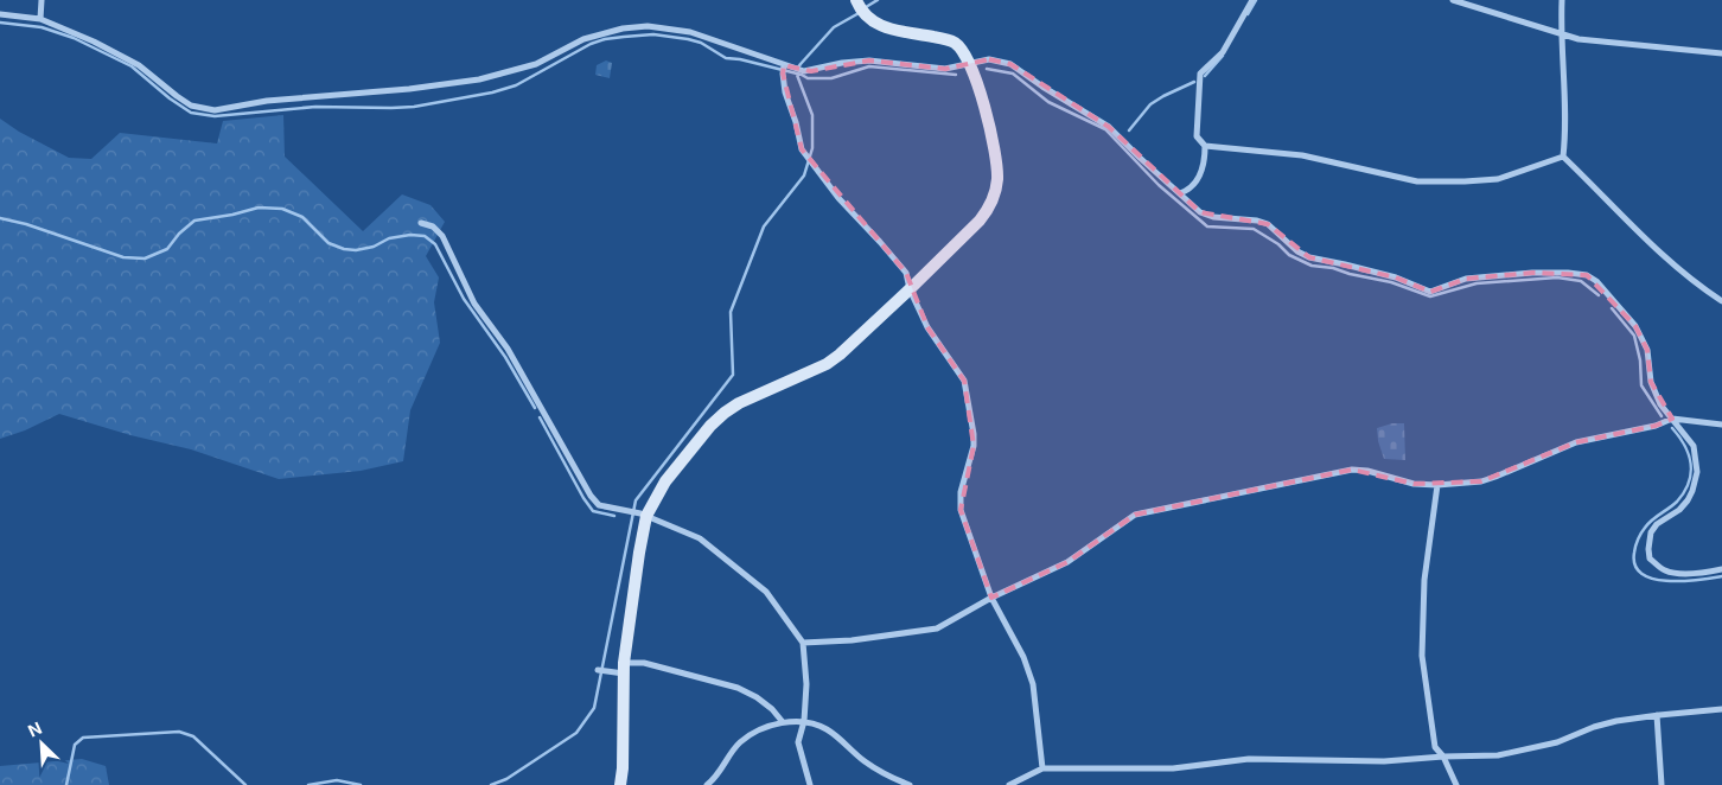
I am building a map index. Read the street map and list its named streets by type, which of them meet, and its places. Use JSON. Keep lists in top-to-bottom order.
{
  "north": "top left"
}
